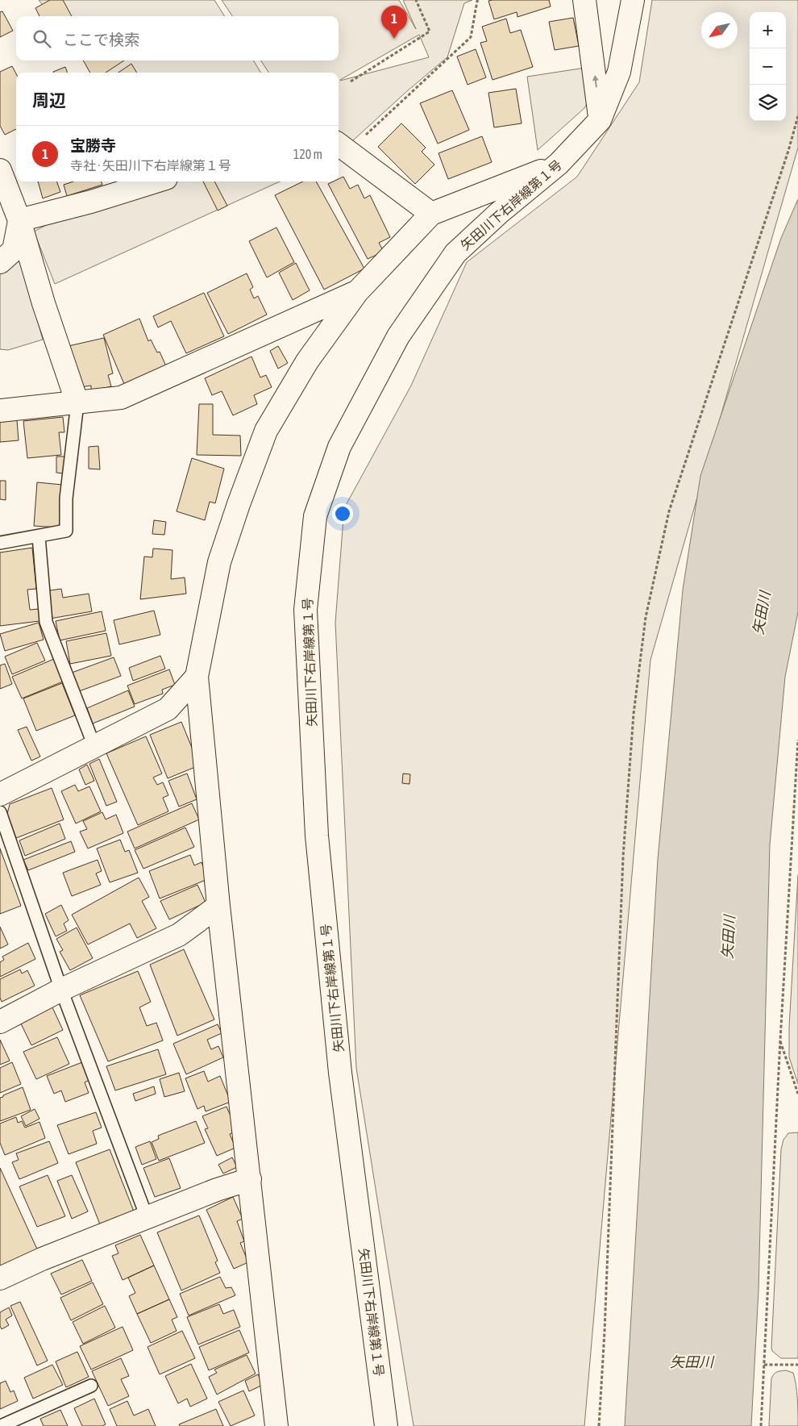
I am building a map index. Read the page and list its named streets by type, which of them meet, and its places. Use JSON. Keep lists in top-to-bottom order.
{
  "streets": {
    "street": ["矢田川下右岸線第１号"]
  },
  "water": ["矢田川"],
  "north": "bottom left",
  "page": {
    "pins": "1",
    "map_buttons": ["+", "−"],
    "search": "ここで検索",
    "heading": "周辺",
    "list": [
      {
        "mark": "1",
        "name": "宝勝寺",
        "note": "寺社 · 矢田川下右岸線第１号",
        "value": "120 m"
      }
    ]
  }
}
